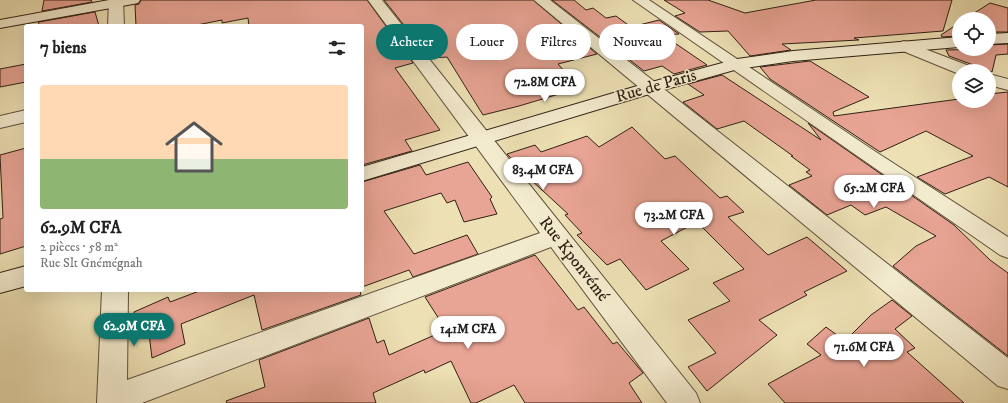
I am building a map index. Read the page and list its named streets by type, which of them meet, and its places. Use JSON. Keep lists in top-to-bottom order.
{
  "streets": {
    "street": ["Rue de Paris", "Rue Kponvémé"]
  },
  "crossings": [
    ["Rue de Paris", "Rue Kponvémé"]
  ],
  "page": {
    "chip": [
      "Acheter",
      "Louer",
      "Filtres",
      "Nouveau"
    ],
    "heading": "7 biens",
    "price": [
      "72.8M CFA",
      "83.4M CFA",
      "65.2M CFA",
      "73.2M CFA",
      "62.9M CFA",
      "141M CFA",
      "71.6M CFA"
    ],
    "list": [
      {
        "name": "62.9M CFA",
        "note": "2 pièces · 58 m² · Rue Slt Gnémégnah"
      }
    ]
  }
}
